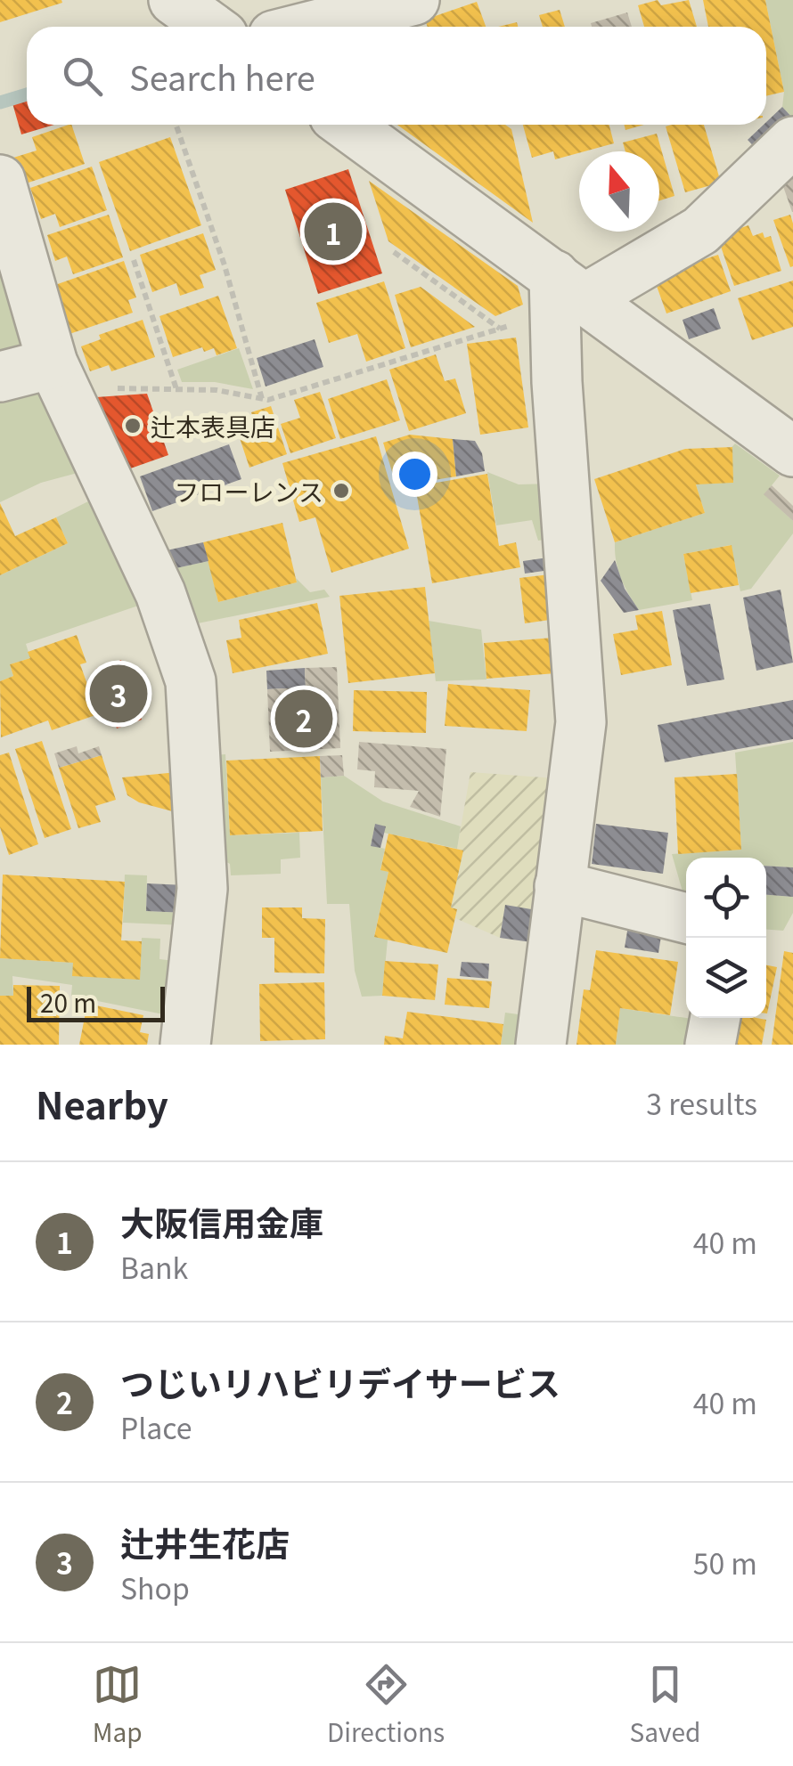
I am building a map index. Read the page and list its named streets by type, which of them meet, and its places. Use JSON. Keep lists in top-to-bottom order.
{
  "places": ["辻本表具店", "フローレンス"],
  "scale_bar": "20 m",
  "north": "top",
  "page": {
    "search": "Search here",
    "pins": ["1", "3", "2"],
    "scale": "20 m",
    "heading": ["Nearby", "3 results"],
    "list": [
      {
        "mark": "1",
        "name": "大阪信用金庫",
        "note": "Bank",
        "value": "40 m"
      },
      {
        "mark": "2",
        "name": "つじいリハビリデイサービス",
        "note": "Place",
        "value": "40 m"
      },
      {
        "mark": "3",
        "name": "辻井生花店",
        "note": "Shop",
        "value": "50 m"
      }
    ],
    "nav": ["Map", "Directions", "Saved"]
  }
}
